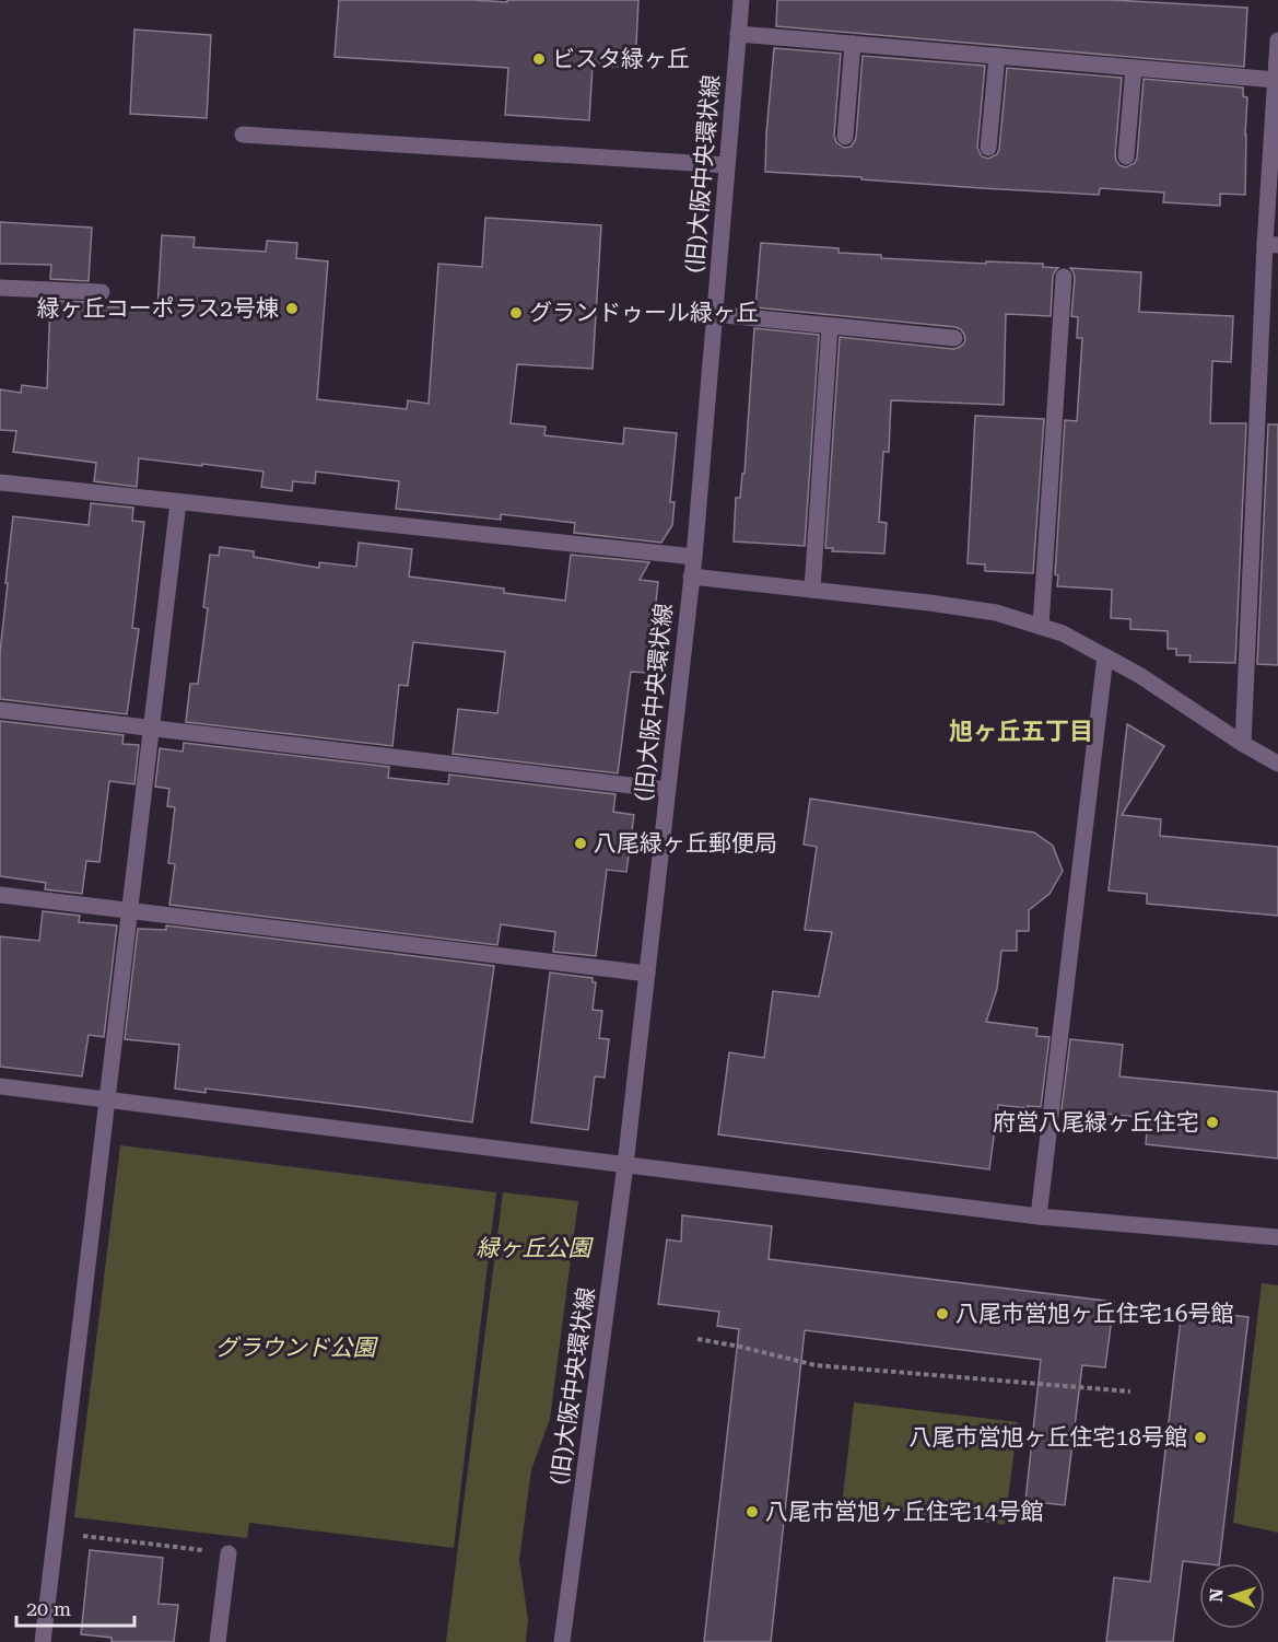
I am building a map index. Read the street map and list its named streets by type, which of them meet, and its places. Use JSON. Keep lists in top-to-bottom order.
{
  "streets": {
    "street": ["(旧)大阪中央環状線"]
  },
  "districts": ["旭ヶ丘五丁目"],
  "parks": ["緑ヶ丘公園", "グラウンド公園"],
  "places": [
    "ビスタ緑ヶ丘",
    "緑ヶ丘コーポラス2号棟",
    "グランドゥール緑ヶ丘",
    "八尾緑ヶ丘郵便局",
    "府営八尾緑ヶ丘住宅",
    "八尾市営旭ヶ丘住宅16号館",
    "八尾市営旭ヶ丘住宅18号館",
    "八尾市営旭ヶ丘住宅14号館"
  ],
  "scale_bar": "20 m",
  "north": "left"
}
